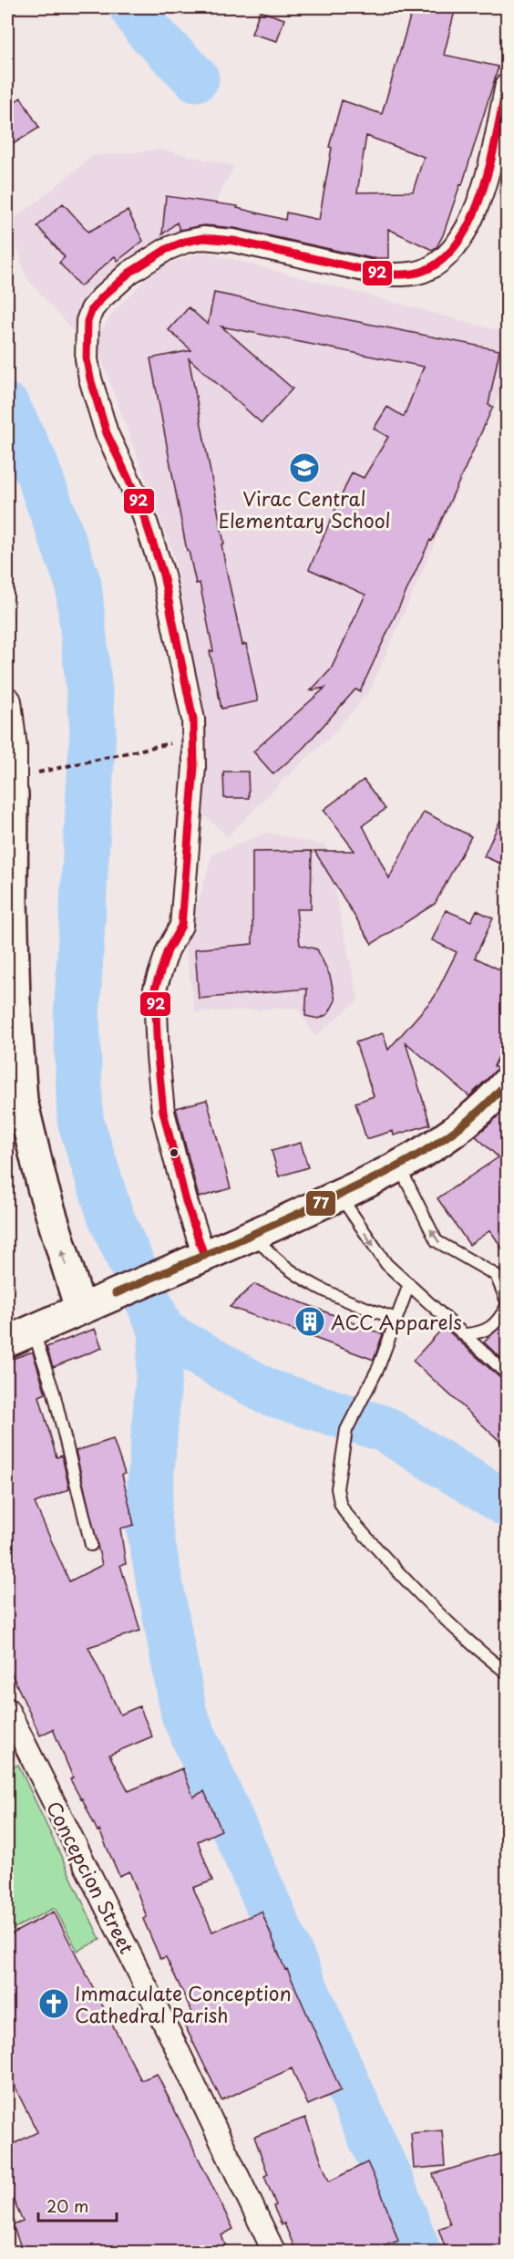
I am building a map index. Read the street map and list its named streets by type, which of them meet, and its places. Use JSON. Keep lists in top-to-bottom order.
{
  "streets": {
    "street": ["Concepcion Street"]
  },
  "places": {
    "school or university": ["Virac Central Elementary School"],
    "building": ["ACC Apparels"],
    "church": ["Immaculate Conception Cathedral Parish"]
  },
  "lines": ["transit line 92", "transit line 77"],
  "scale_bar": "20 m"
}
